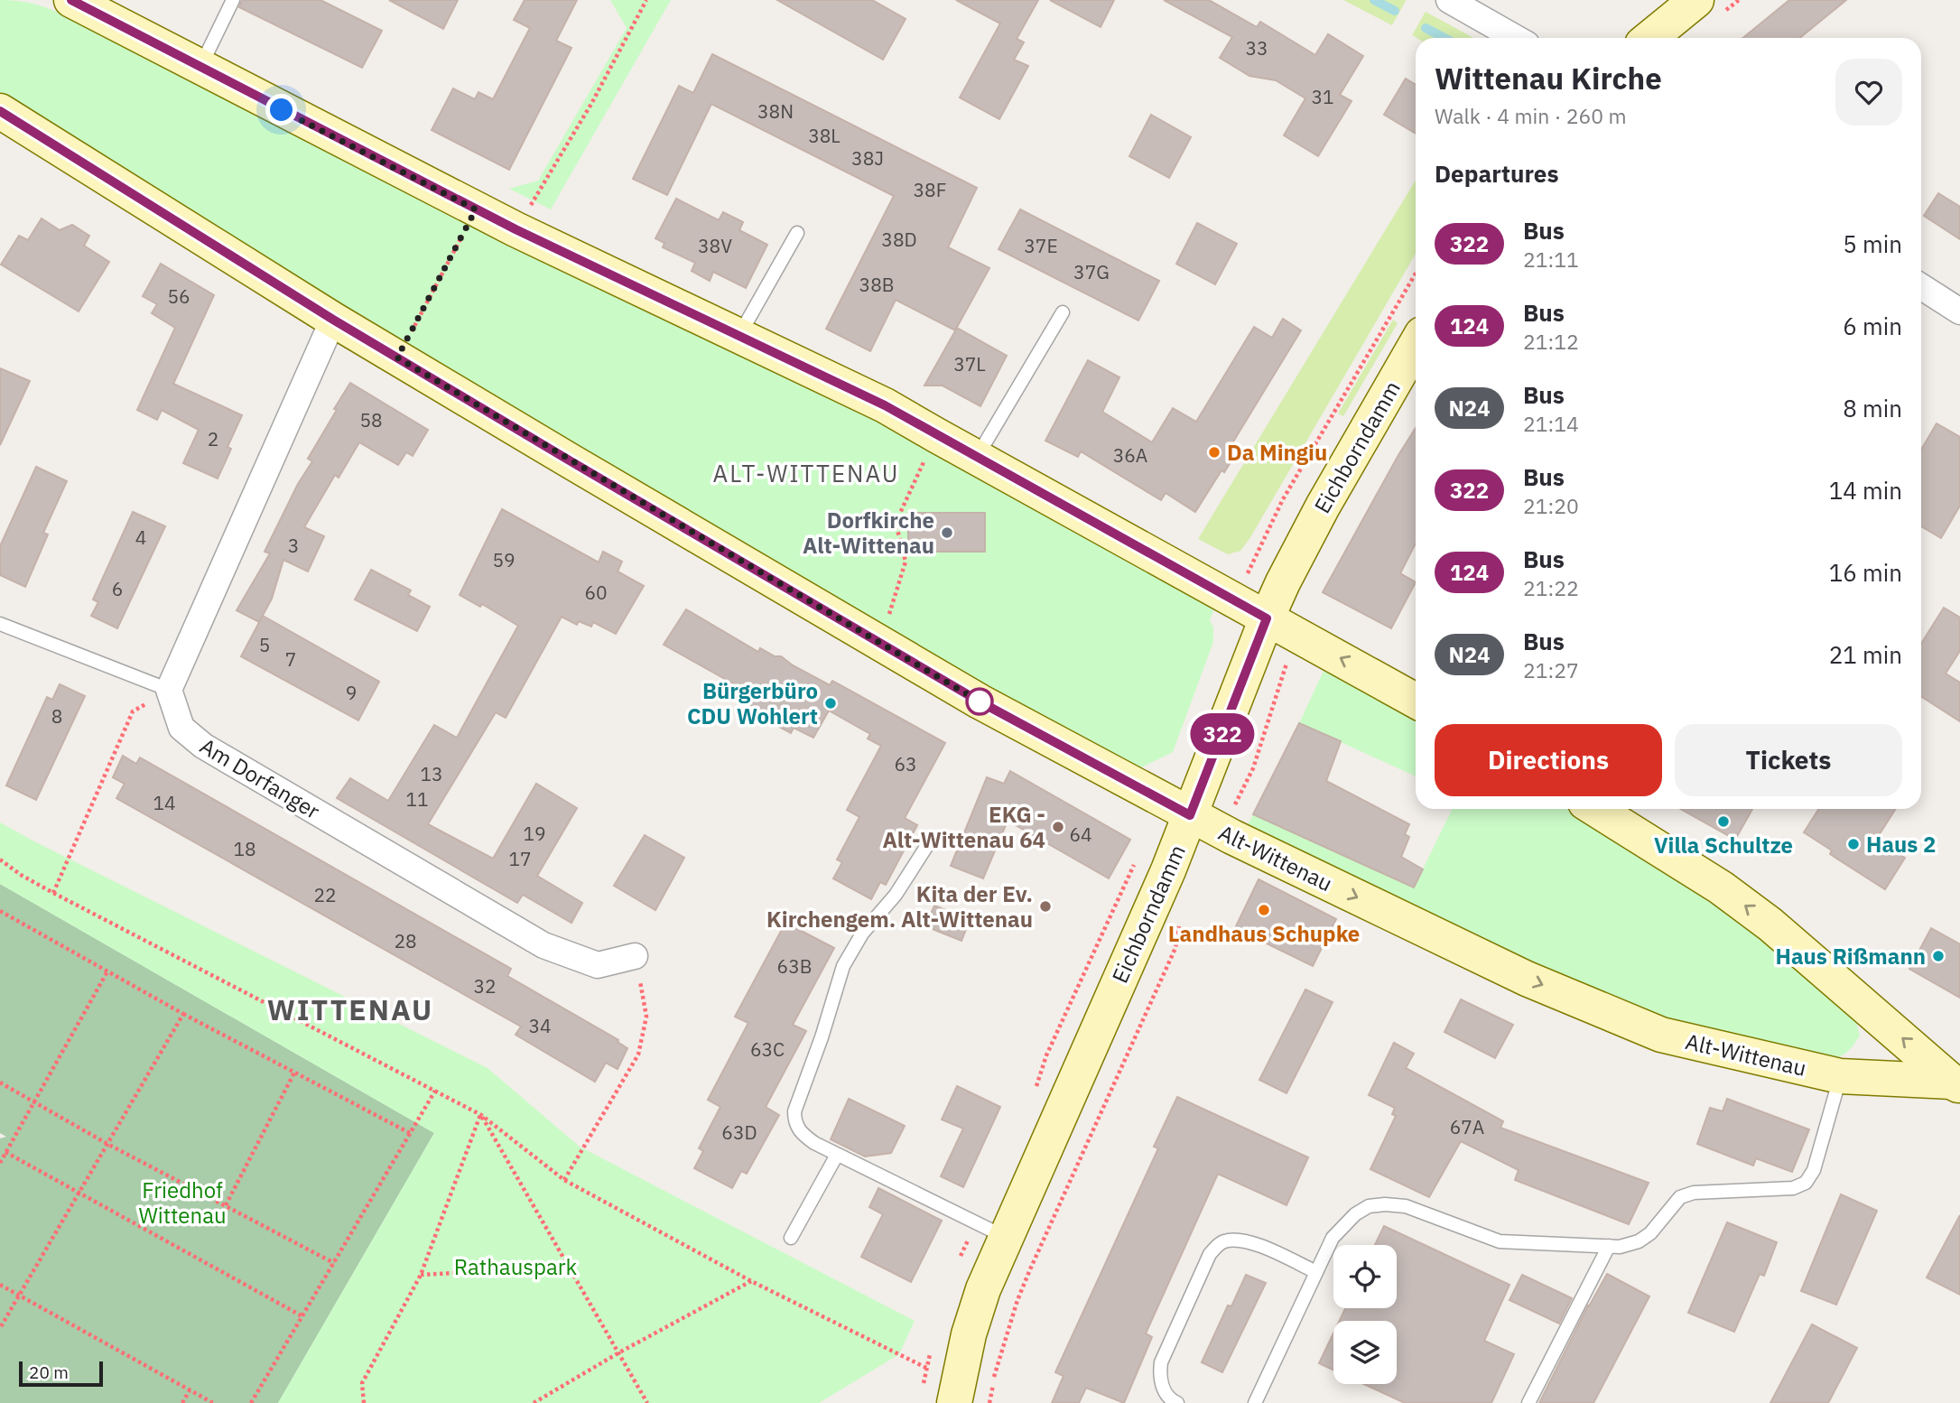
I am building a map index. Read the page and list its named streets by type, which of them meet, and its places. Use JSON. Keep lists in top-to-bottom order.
{
  "streets": {
    "main road": ["Eichborndamm", "Alt-Wittenau"],
    "street": ["Am Dorfanger"]
  },
  "crossings": [
    ["Eichborndamm", "Alt-Wittenau"]
  ],
  "districts": ["ALT-WITTENAU", "WITTENAU"],
  "parks": ["Friedhof Wittenau", "Rathauspark"],
  "places": [
    "Da Mingiu",
    "Dorfkirche Alt-Wittenau",
    "Bürgerbüro CDU Wohlert",
    "Villa Schultze",
    "EKG - Alt-Wittenau 64",
    "Haus 2",
    "Kita der Ev. Kirchengem. Alt-Wittenau",
    "Landhaus Schupke",
    "Haus Rißmann"
  ],
  "lines": ["bus line 322"],
  "house_numbers": [
    "33",
    "31",
    "38N",
    "38L",
    "38J",
    "38F",
    "38D",
    "38V",
    "37E",
    "37G",
    "38B",
    "56",
    "37L",
    "58",
    "2",
    "36A",
    "4",
    "3",
    "59",
    "6",
    "60",
    "5",
    "7",
    "9",
    "8",
    "63",
    "13",
    "11",
    "14",
    "19",
    "64",
    "18",
    "17",
    "22",
    "28",
    "63B",
    "32",
    "34",
    "63C",
    "67A",
    "63D"
  ],
  "scale_bar": "20 m",
  "page": {
    "on_map": "322",
    "heading": [
      ["Wittenau Kirche", "Walk · 4 min · 260 m"],
      "Departures"
    ],
    "list": [
      {
        "mark": "322",
        "name": "Bus",
        "note": "21:11",
        "value": "5 min"
      },
      {
        "mark": "124",
        "name": "Bus",
        "note": "21:12",
        "value": "6 min"
      },
      {
        "mark": "N24",
        "name": "Bus",
        "note": "21:14",
        "value": "8 min"
      },
      {
        "mark": "322",
        "name": "Bus",
        "note": "21:20",
        "value": "14 min"
      },
      {
        "mark": "124",
        "name": "Bus",
        "note": "21:22",
        "value": "16 min"
      },
      {
        "mark": "N24",
        "name": "Bus",
        "note": "21:27",
        "value": "21 min"
      }
    ],
    "buttons": ["Directions", "Tickets"],
    "scale": "20 m"
  }
}
